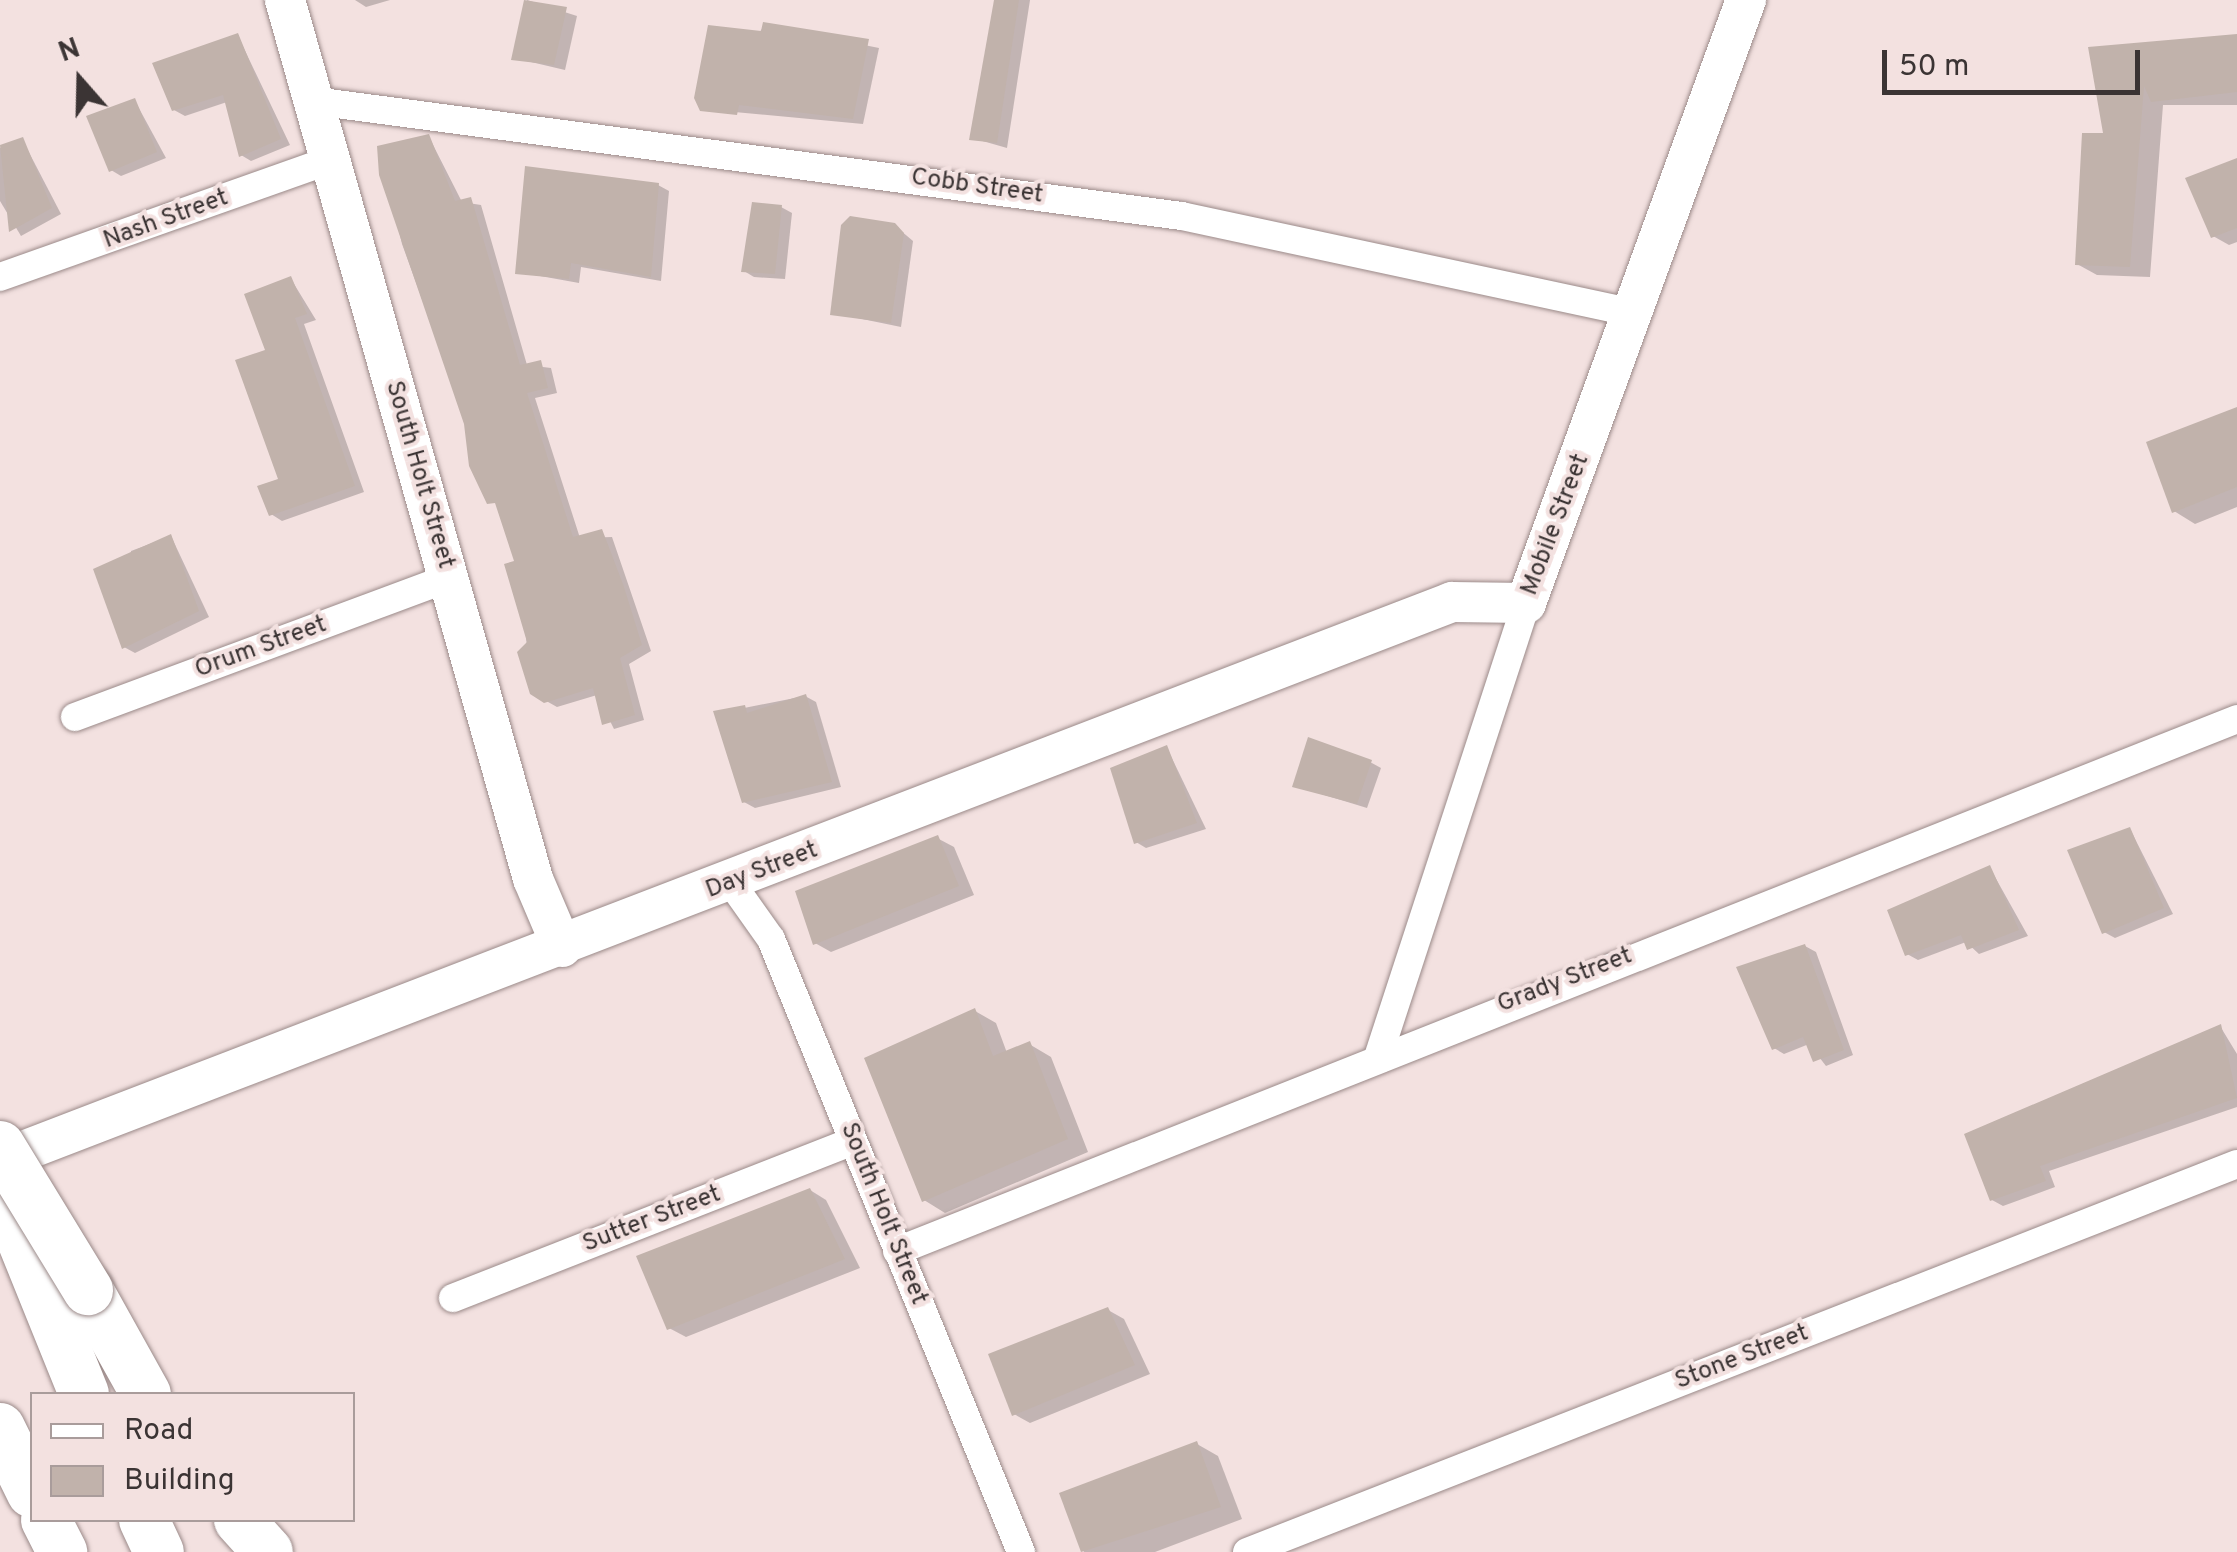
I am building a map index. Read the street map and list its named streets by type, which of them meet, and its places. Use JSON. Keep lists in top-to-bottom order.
{
  "streets": {
    "street": [
      "Cobb Street",
      "Nash Street",
      "South Holt Street",
      "Mobile Street",
      "Orum Street",
      "Day Street",
      "Grady Street",
      "Sutter Street",
      "Stone Street"
    ]
  },
  "crossings": [
    ["Cobb Street", "South Holt Street"],
    ["Cobb Street", "Mobile Street"],
    ["Nash Street", "South Holt Street"],
    ["South Holt Street", "Orum Street"],
    ["South Holt Street", "Day Street"],
    ["South Holt Street", "Grady Street"],
    ["South Holt Street", "Sutter Street"],
    ["Mobile Street", "Day Street"],
    ["Mobile Street", "Grady Street"]
  ],
  "legend": ["Road", "Building"],
  "scale_bar": "50 m",
  "north": "top"
}
